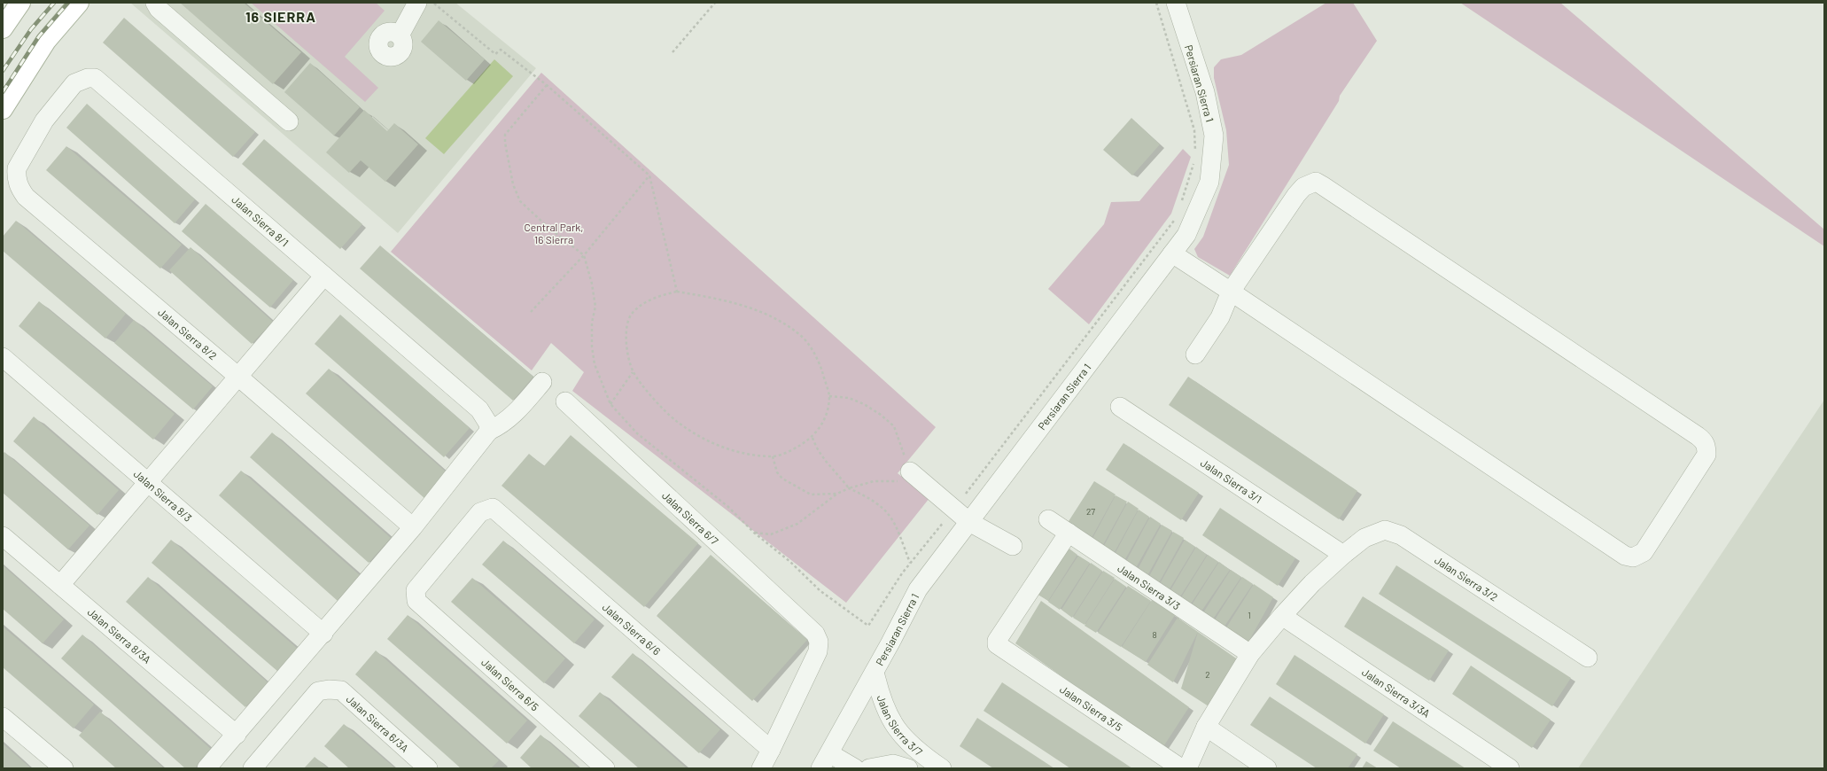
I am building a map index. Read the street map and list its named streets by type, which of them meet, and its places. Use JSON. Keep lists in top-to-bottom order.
{
  "streets": {
    "street": [
      "Persiaran Sierra 1",
      "Jalan Sierra 8/1",
      "Jalan Sierra 8/2",
      "Jalan Sierra 3/1",
      "Jalan Sierra 8/3",
      "Jalan Sierra 6/7",
      "Jalan Sierra 3/2",
      "Jalan Sierra 3/3",
      "Jalan Sierra 6/6",
      "Jalan Sierra 8/3A",
      "Jalan Sierra 6/5",
      "Jalan Sierra 3/3A",
      "Jalan Sierra 3/5",
      "Jalan Sierra 6/3A",
      "Jalan Sierra 3/7"
    ]
  },
  "crossings": [
    ["Persiaran Sierra 1", "Jalan Sierra 3/7"],
    ["Jalan Sierra 8/1", "Jalan Sierra 8/2"],
    ["Jalan Sierra 3/1", "Jalan Sierra 3/2"],
    ["Jalan Sierra 6/7", "Jalan Sierra 6/6"],
    ["Jalan Sierra 3/2", "Jalan Sierra 3/3"],
    ["Jalan Sierra 3/2", "Jalan Sierra 3/3A"],
    ["Jalan Sierra 3/3", "Jalan Sierra 3/5"],
    ["Jalan Sierra 6/6", "Jalan Sierra 6/5"]
  ],
  "districts": ["16 SIERRA"],
  "parks": ["Central Park, 16 Sierra"],
  "house_numbers": [
    "27",
    "1",
    "8",
    "2"
  ]
}
